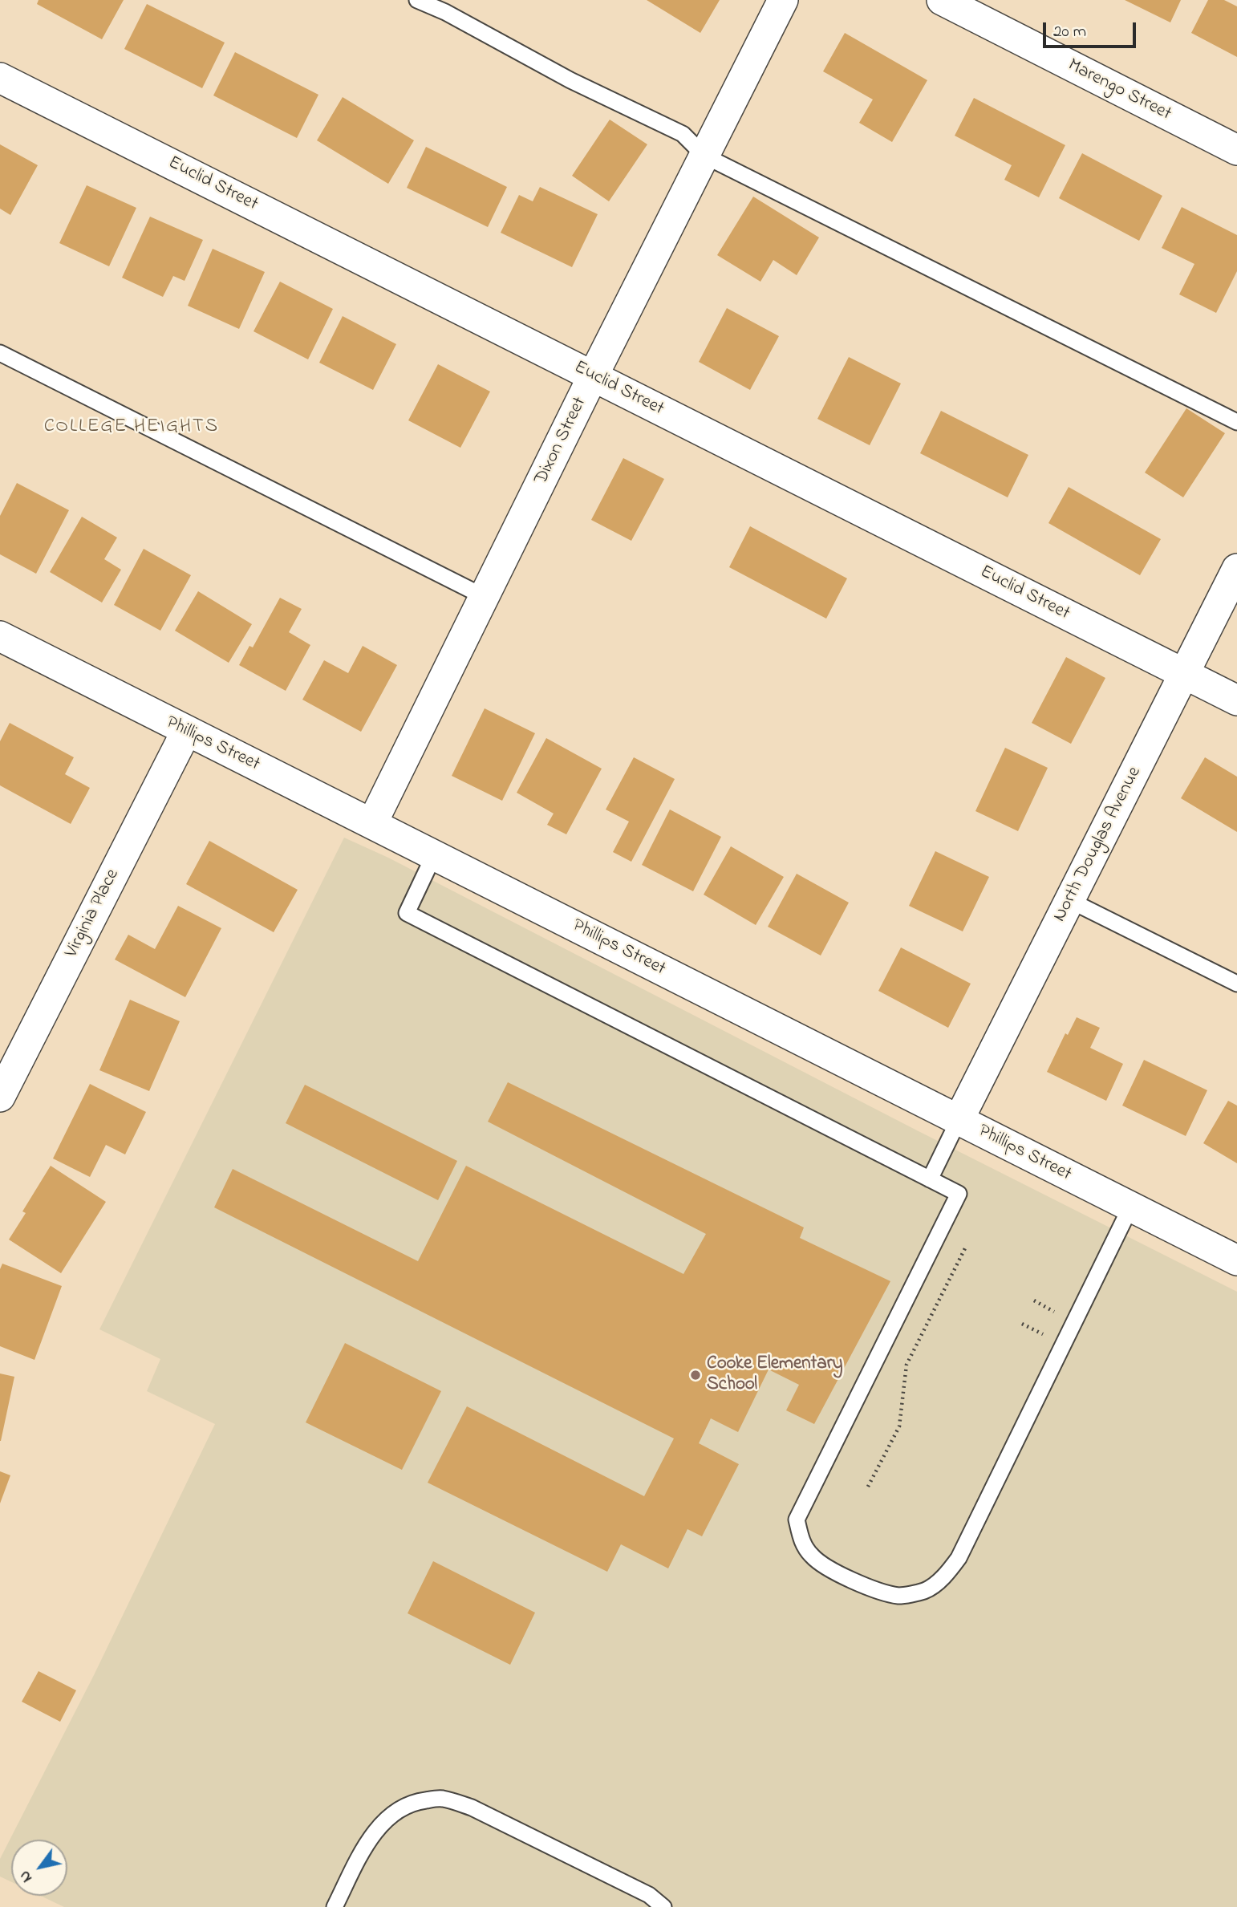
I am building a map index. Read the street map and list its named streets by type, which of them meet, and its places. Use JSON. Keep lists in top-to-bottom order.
{
  "streets": {
    "street": [
      "Marengo Street",
      "Euclid Street",
      "Dixon Street",
      "Phillips Street",
      "North Douglas Avenue",
      "Virginia Place"
    ]
  },
  "crossings": [
    ["Euclid Street", "Dixon Street"],
    ["Euclid Street", "North Douglas Avenue"],
    ["Dixon Street", "Phillips Street"],
    ["Phillips Street", "North Douglas Avenue"],
    ["Phillips Street", "Virginia Place"]
  ],
  "districts": ["COLLEGE HEIGHTS"],
  "places": ["Cooke Elementary School"],
  "scale_bar": "20 m",
  "north": "bottom left"
}
